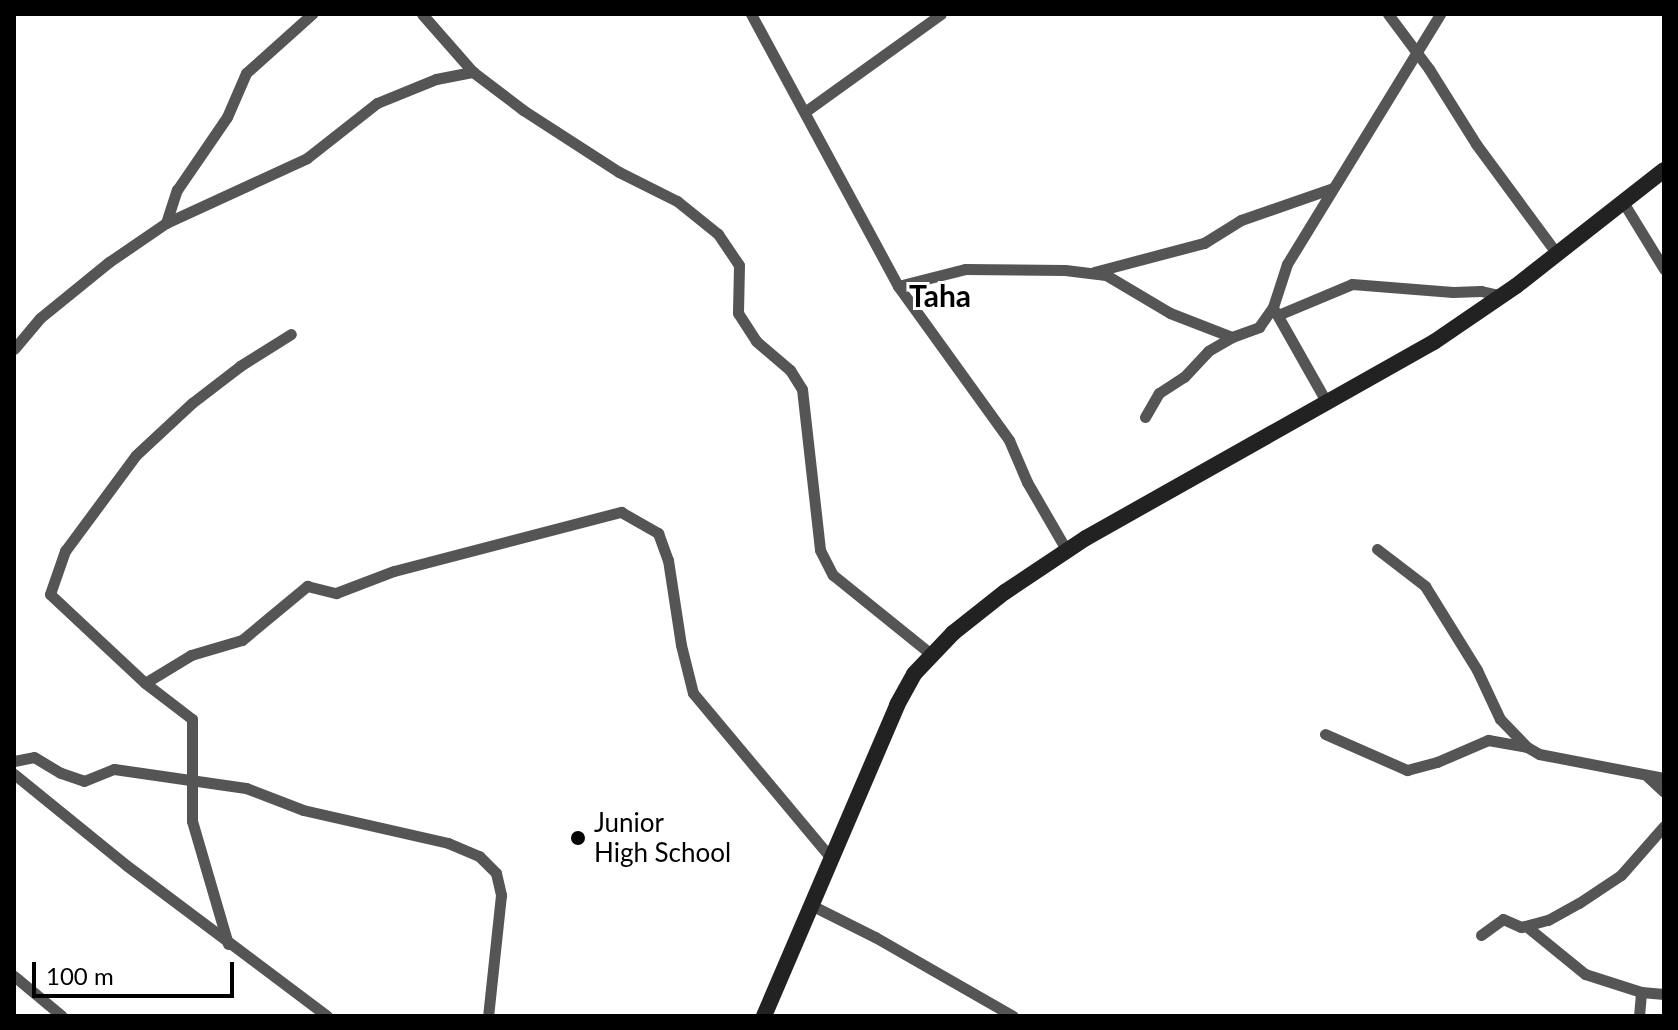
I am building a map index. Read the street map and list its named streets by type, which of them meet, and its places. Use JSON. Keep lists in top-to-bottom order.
{
  "districts": ["Taha"],
  "places": ["Junior High School"],
  "scale_bar": "100 m"
}
